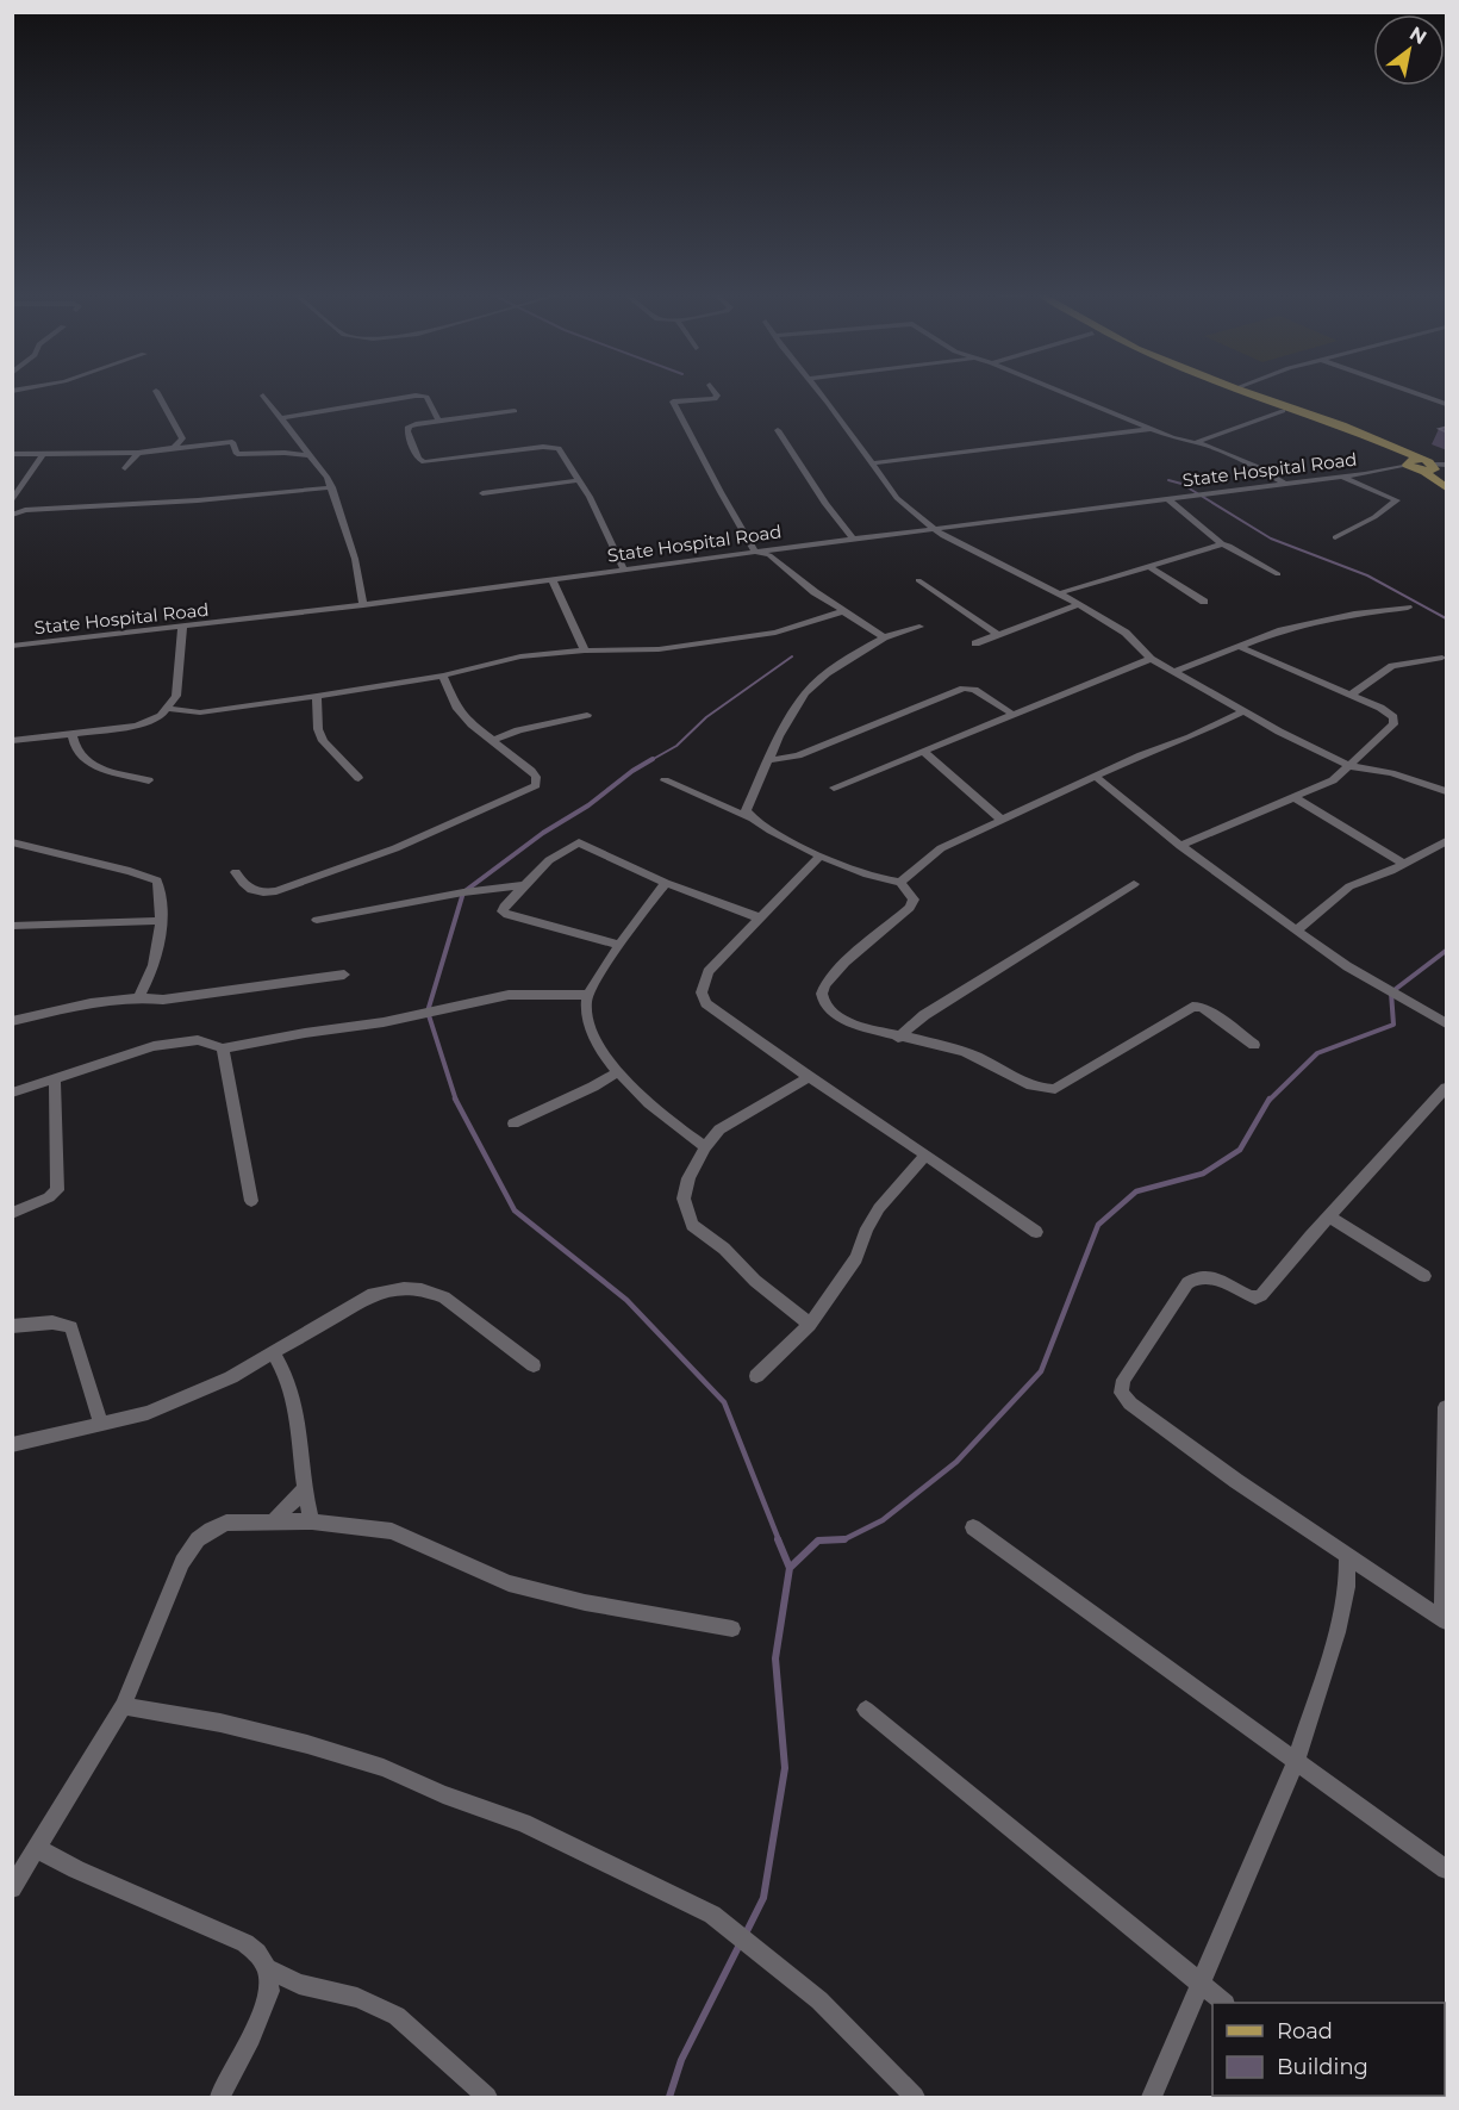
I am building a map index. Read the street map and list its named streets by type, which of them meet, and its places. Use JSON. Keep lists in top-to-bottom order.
{
  "streets": {
    "street": ["State Hospital Road"]
  },
  "legend": ["Road", "Building"],
  "north": "top right"
}
